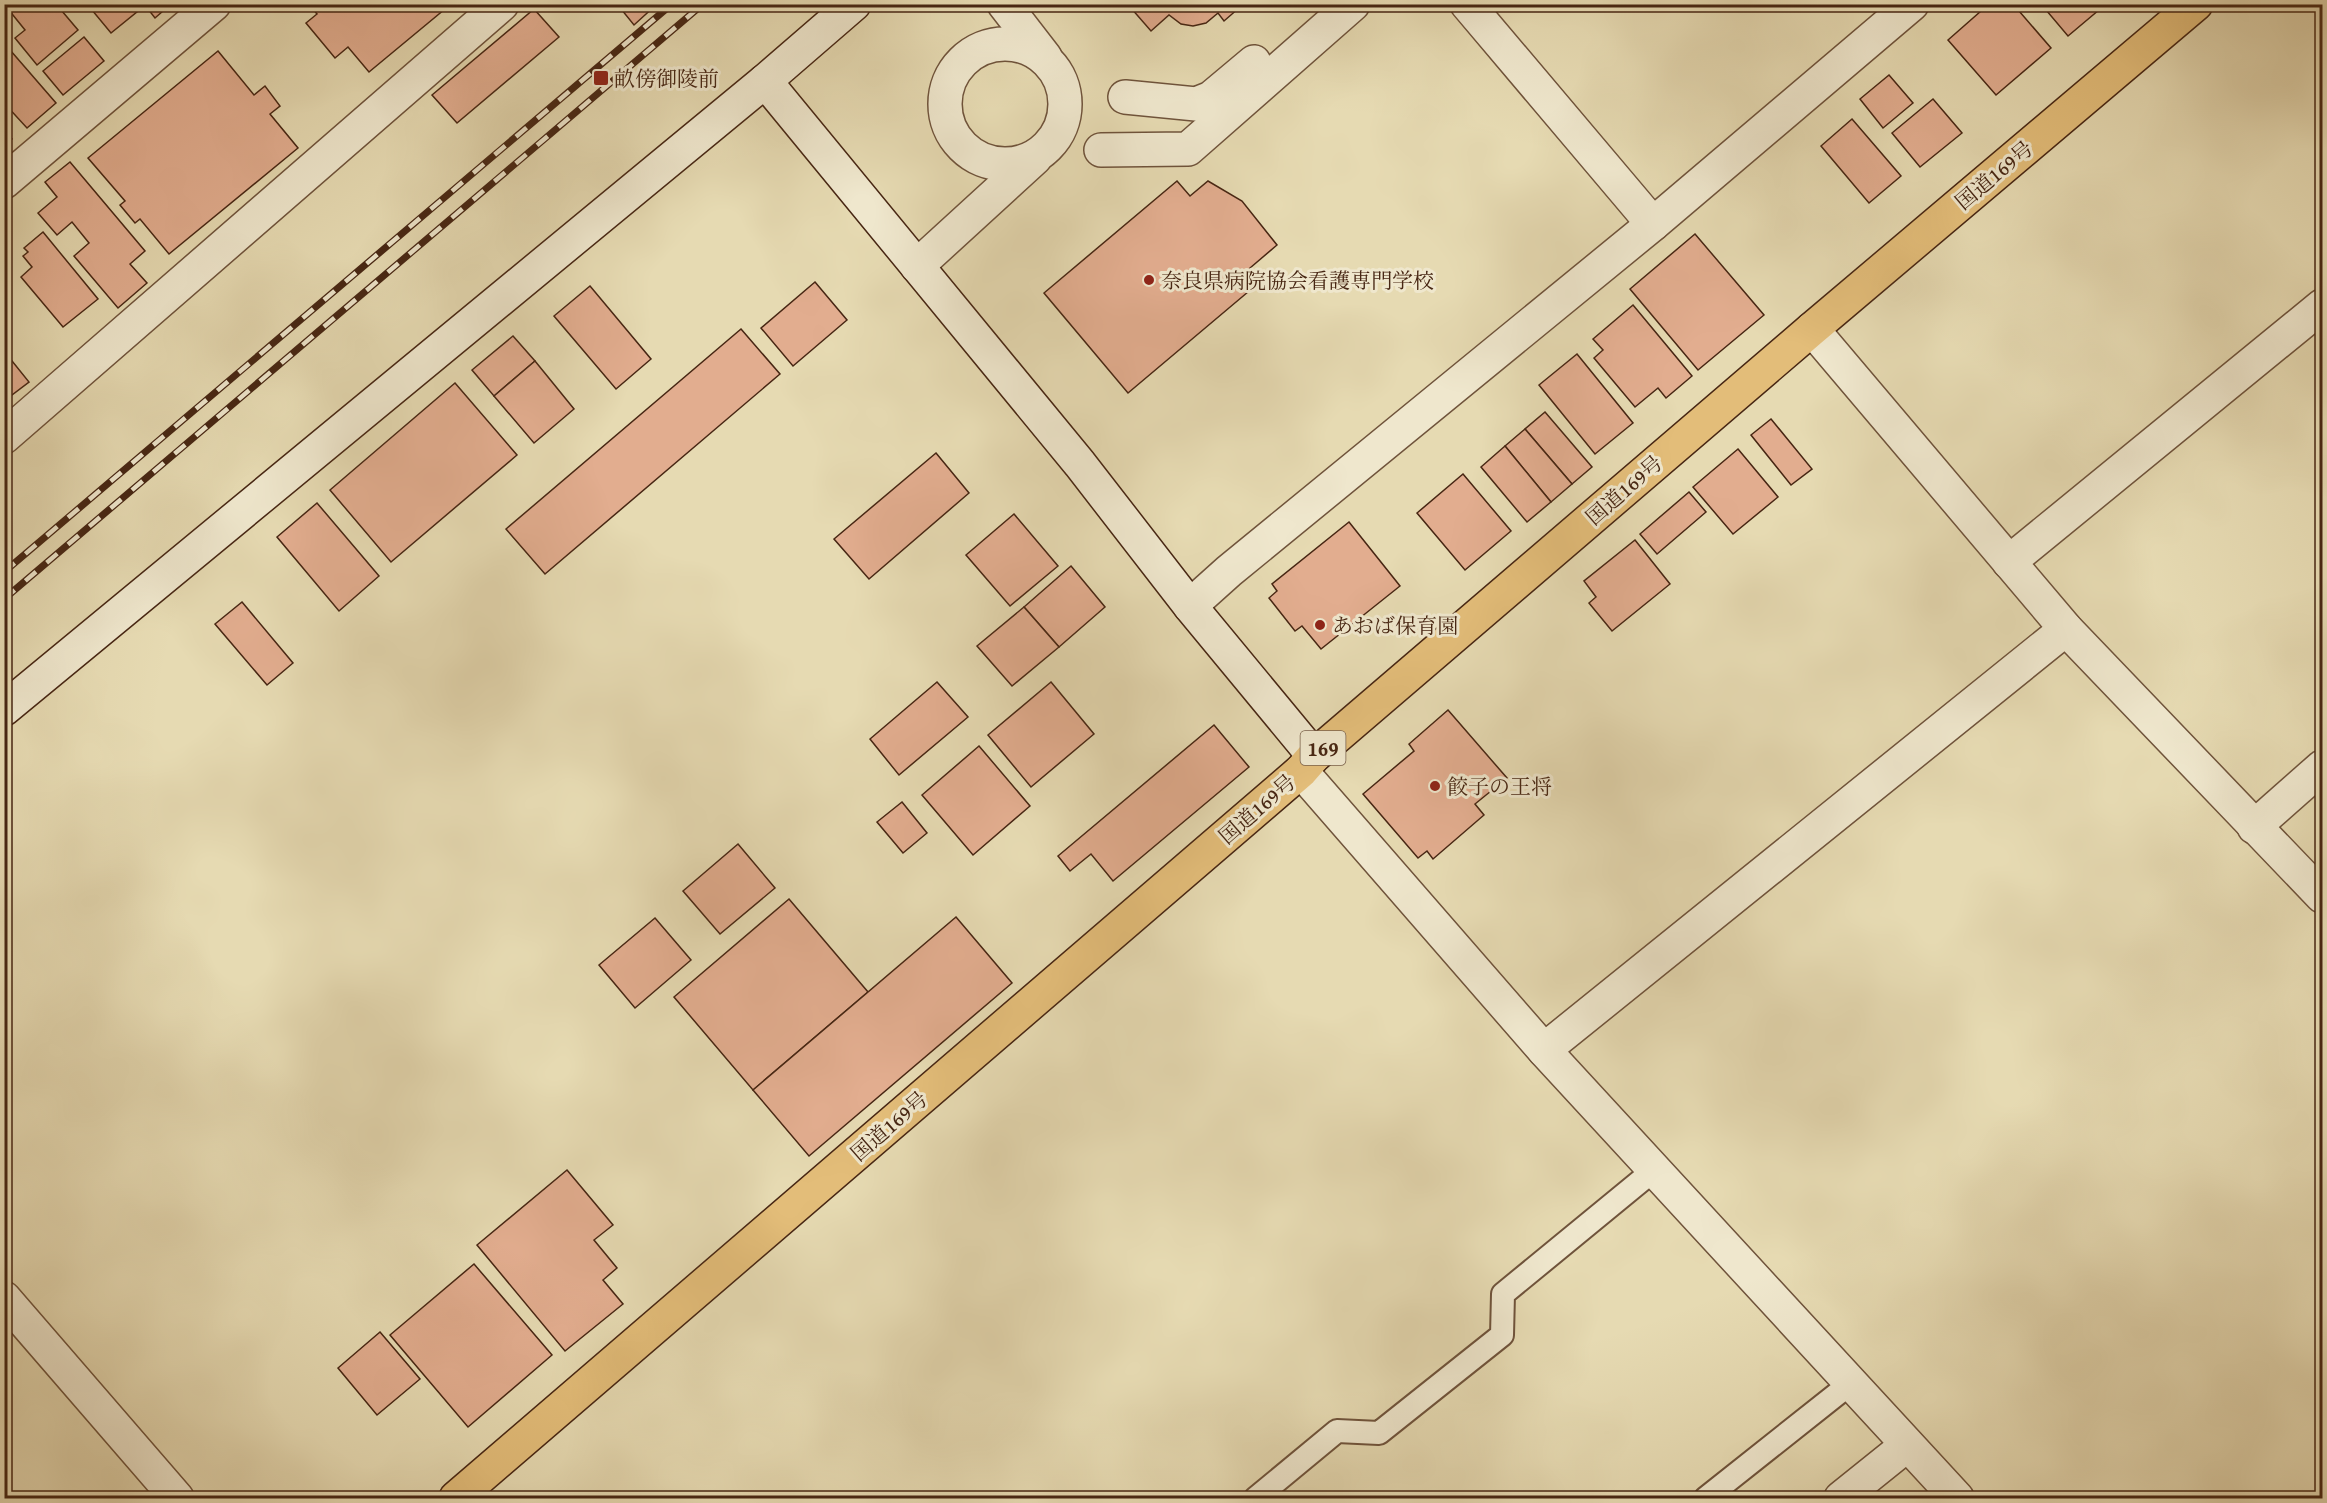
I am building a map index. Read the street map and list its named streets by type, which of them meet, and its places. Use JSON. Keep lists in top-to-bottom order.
{
  "streets": {
    "highway": ["国道169号", "169"]
  },
  "places": {
    "transit": ["畝傍御陵前"],
    "other": ["奈良県病院協会看護専門学校", "あおば保育園", "餃子の王将"]
  }
}
